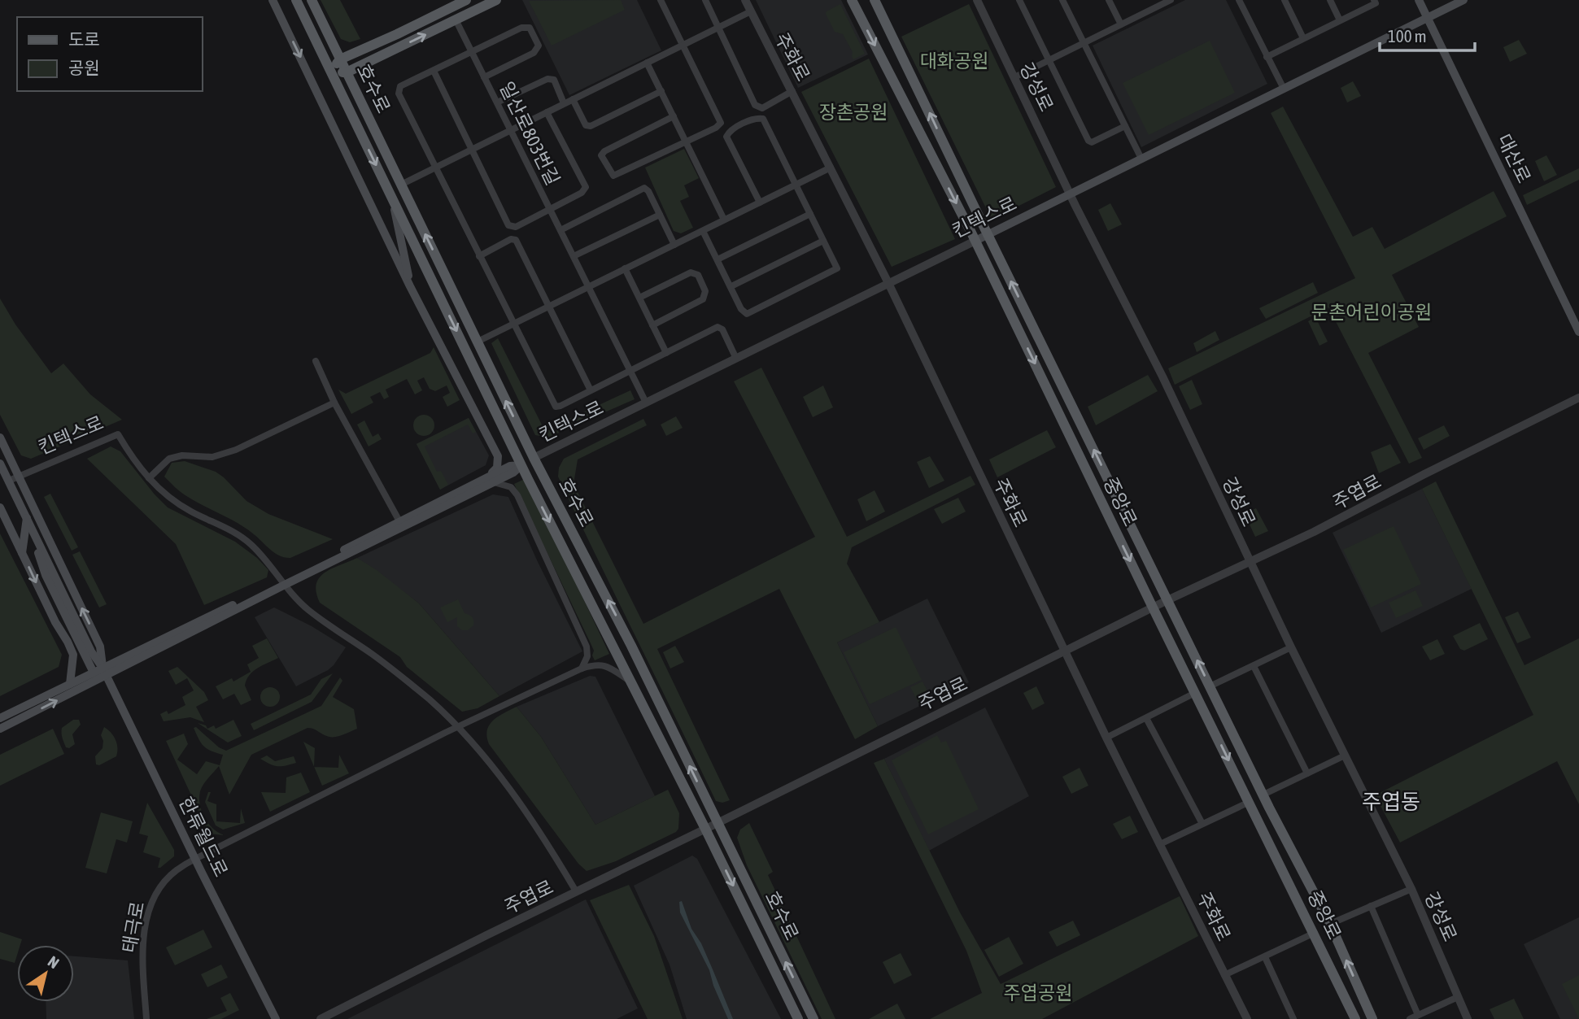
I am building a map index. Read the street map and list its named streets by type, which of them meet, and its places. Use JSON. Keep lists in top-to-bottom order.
{
  "streets": {
    "main road": [
      "호수로",
      "대산로",
      "킨텍스로",
      "중앙로",
      "한류월드로"
    ],
    "street": [
      "주화로",
      "강성로",
      "일산로803번길",
      "주엽로",
      "태극로"
    ]
  },
  "crossings": [
    ["주화로", "킨텍스로"],
    ["주화로", "주엽로"],
    ["강성로", "킨텍스로"],
    ["강성로", "주엽로"],
    ["호수로", "킨텍스로"],
    ["호수로", "주엽로"],
    ["일산로803번길", "킨텍스로"],
    ["대산로", "킨텍스로"],
    ["킨텍스로", "중앙로"],
    ["킨텍스로", "한류월드로"],
    ["주엽로", "중앙로"],
    ["한류월드로", "태극로"]
  ],
  "districts": ["주엽동"],
  "parks": [
    "대화공원",
    "장촌공원",
    "문촌어린이공원",
    "주엽공원"
  ],
  "legend": ["도로", "공원"],
  "scale_bar": "100 m",
  "north": "top right"
}
